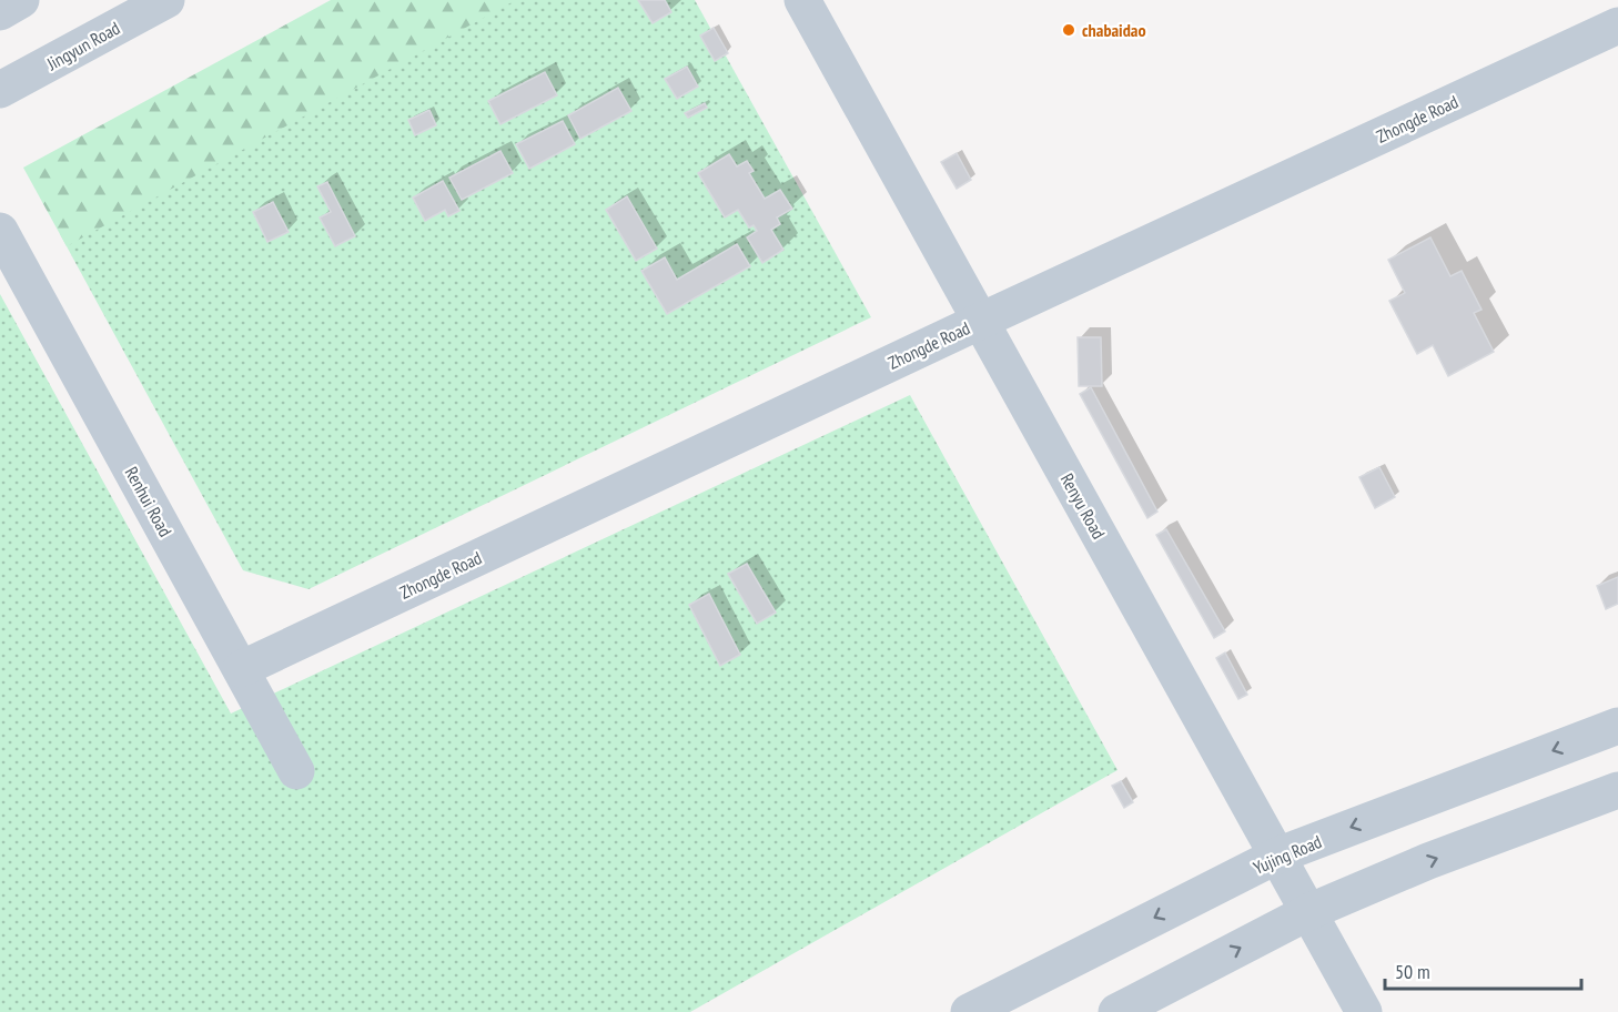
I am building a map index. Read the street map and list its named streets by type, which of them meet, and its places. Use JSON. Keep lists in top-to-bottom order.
{
  "streets": {
    "street": [
      "Jingyun Road",
      "Zhongde Road",
      "Renhui Road",
      "Renyu Road",
      "Yujing Road"
    ]
  },
  "crossings": [
    ["Zhongde Road", "Renhui Road"],
    ["Zhongde Road", "Renyu Road"],
    ["Renyu Road", "Yujing Road"]
  ],
  "places": ["chabaidao"],
  "scale_bar": "50 m"
}
